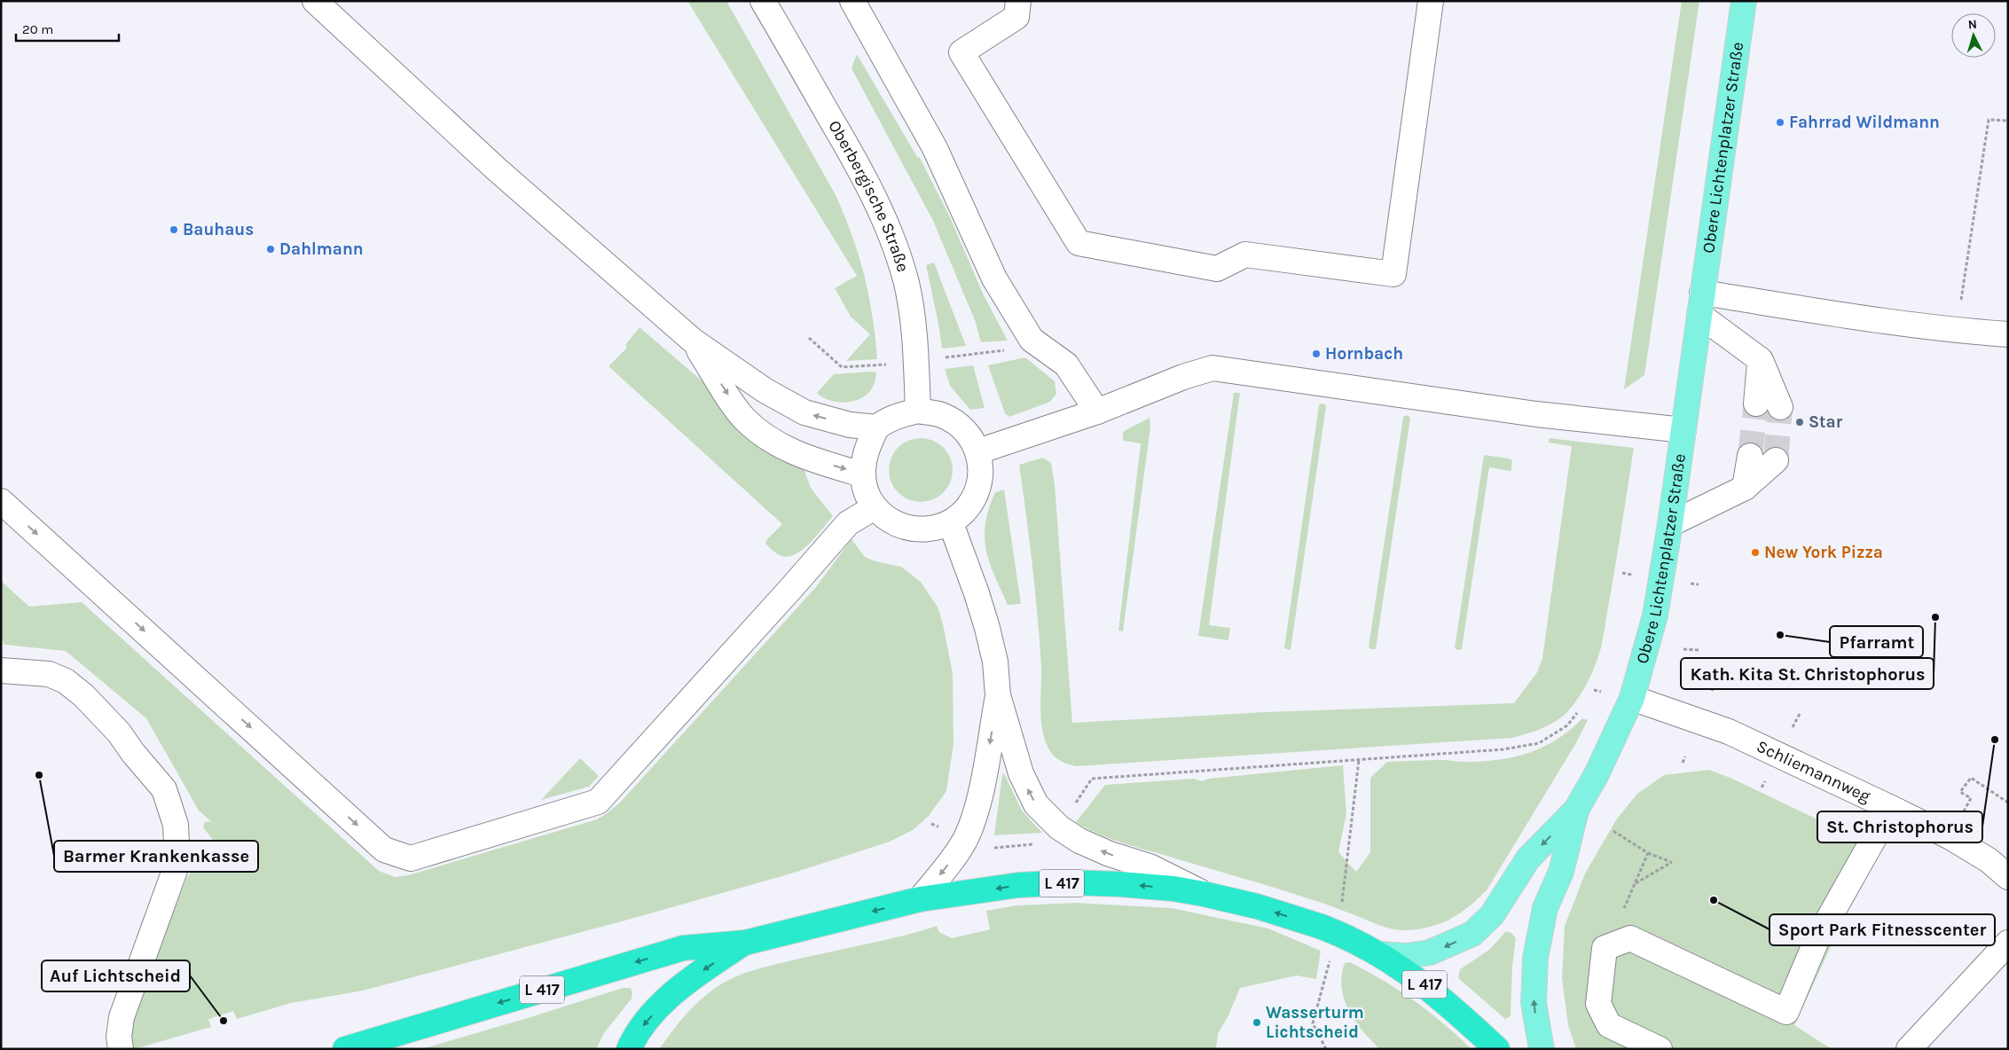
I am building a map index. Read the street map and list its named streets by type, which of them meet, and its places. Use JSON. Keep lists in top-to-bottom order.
{
  "streets": {
    "highway": ["L 417"],
    "main road": ["Obere Lichtenplatzer Straße"],
    "street": ["Oberbergische Straße", "Schliemannweg"]
  },
  "crossings": [
    ["Obere Lichtenplatzer Straße", "Schliemannweg"]
  ],
  "places": [
    "Fahrrad Wildmann",
    "Bauhaus",
    "Dahlmann",
    "Hornbach",
    "Star",
    "New York Pizza",
    "Kath. Kita St. Christophorus",
    "Pfarramt",
    "St. Christophorus",
    "Barmer Krankenkasse",
    "Sport Park Fitnesscenter",
    "Auf Lichtscheid",
    "Wasserturm Lichtscheid"
  ],
  "scale_bar": "20 m",
  "north": "top"
}
